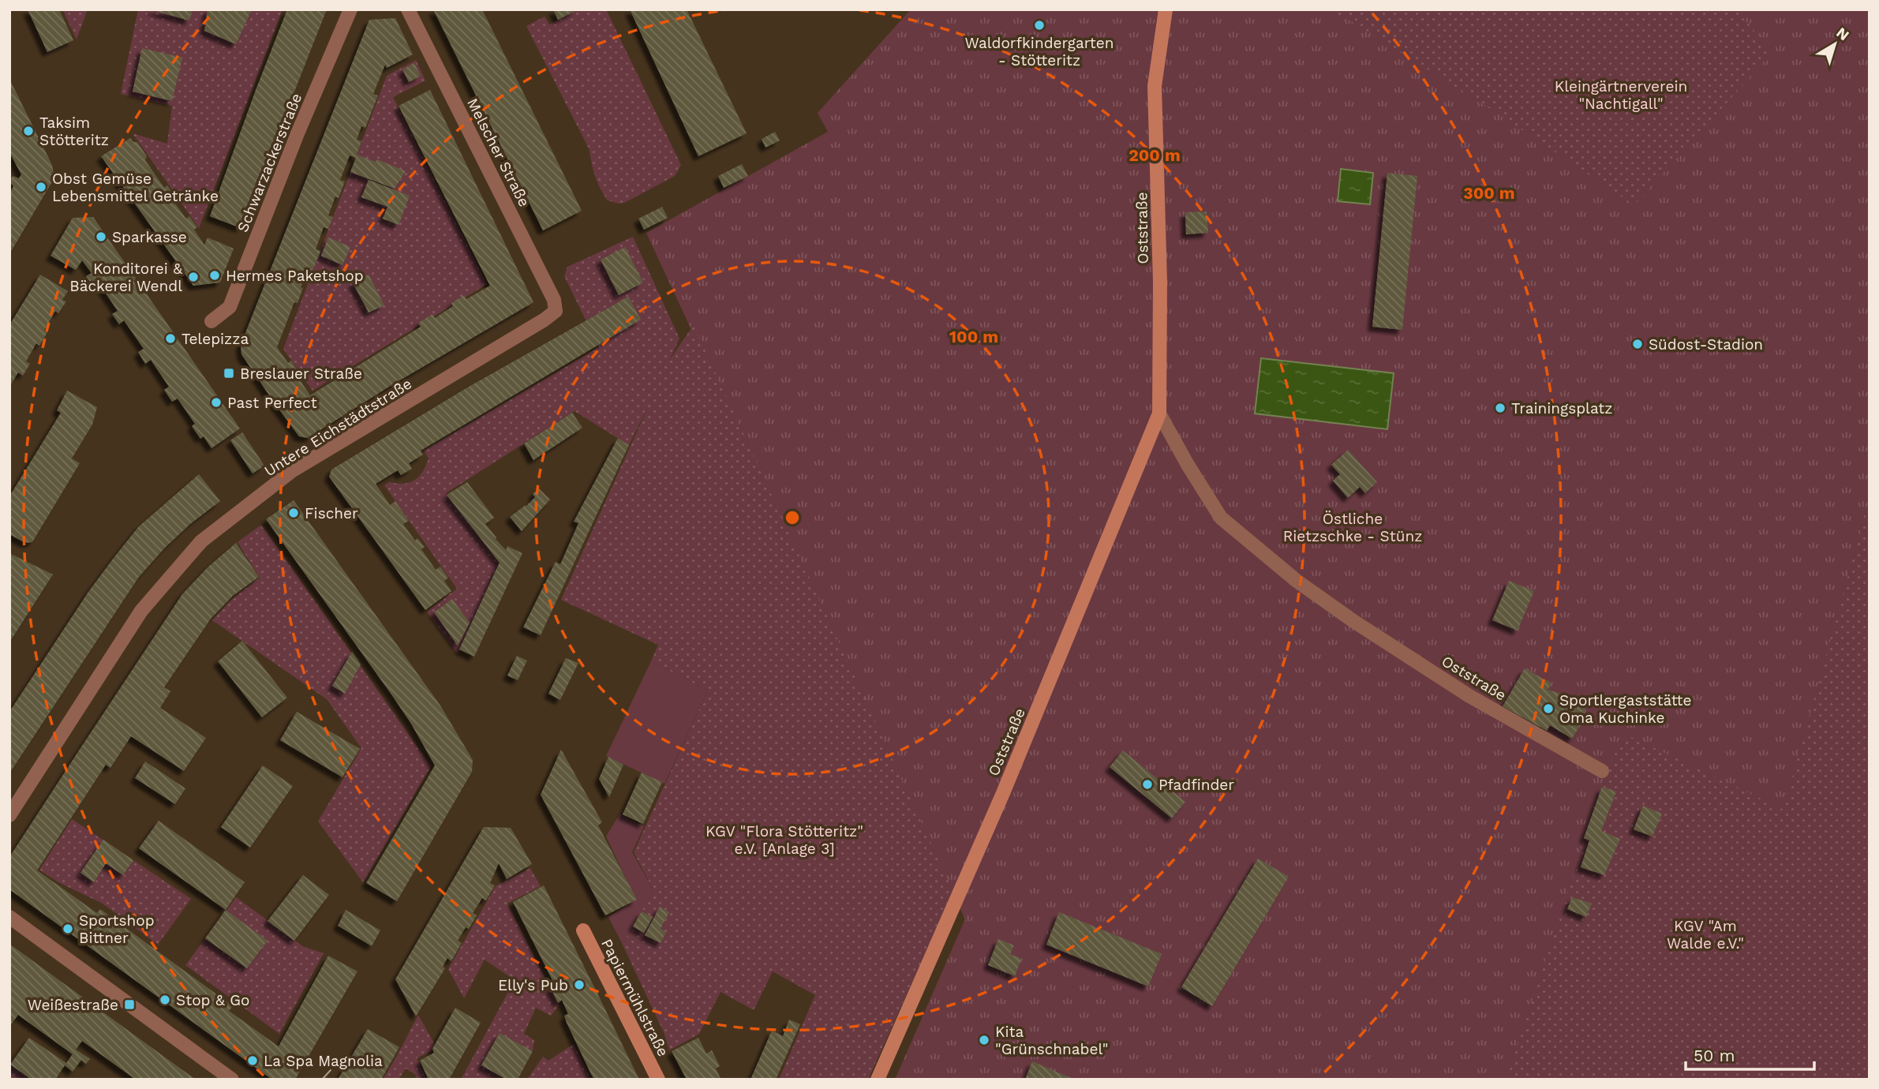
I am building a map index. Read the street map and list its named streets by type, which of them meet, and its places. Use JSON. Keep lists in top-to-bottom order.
{
  "streets": {
    "street": [
      "Melscher Straße",
      "Schwarzackerstraße",
      "Oststraße",
      "Untere Eichstädtstraße",
      "Papiermühlstraße"
    ]
  },
  "crossings": [
    ["Melscher Straße", "Untere Eichstädtstraße"]
  ],
  "parks": [
    "Kleingärtnerverein \"Nachtigall\"",
    "Östliche Rietzschke - Stünz",
    "KGV \"Flora Stötteritz\" e.V. [Anlage 3]",
    "KGV \"Am Walde e.V.\""
  ],
  "places": {
    "other": [
      "Waldorfkindergarten - Stötteritz",
      "Taksim Stötteritz",
      "Obst Gemüse Lebensmittel Getränke",
      "Sparkasse",
      "Hermes Paketshop",
      "Konditorei & Bäckerei Wendl",
      "Telepizza",
      "Südost-Stadion",
      "Past Perfect",
      "Trainingsplatz",
      "Fischer",
      "Sportlergaststätte Oma Kuchinke",
      "Pfadfinder",
      "Sportshop Bittner",
      "Elly's Pub",
      "Stop & Go",
      "Kita \"Grünschnabel\"",
      "La Spa Magnolia"
    ],
    "transit": ["Breslauer Straße", "Weißestraße"]
  },
  "scale_bar": "50 m",
  "north": "top right",
  "rings": ["200 m", "300 m", "100 m"]
}
